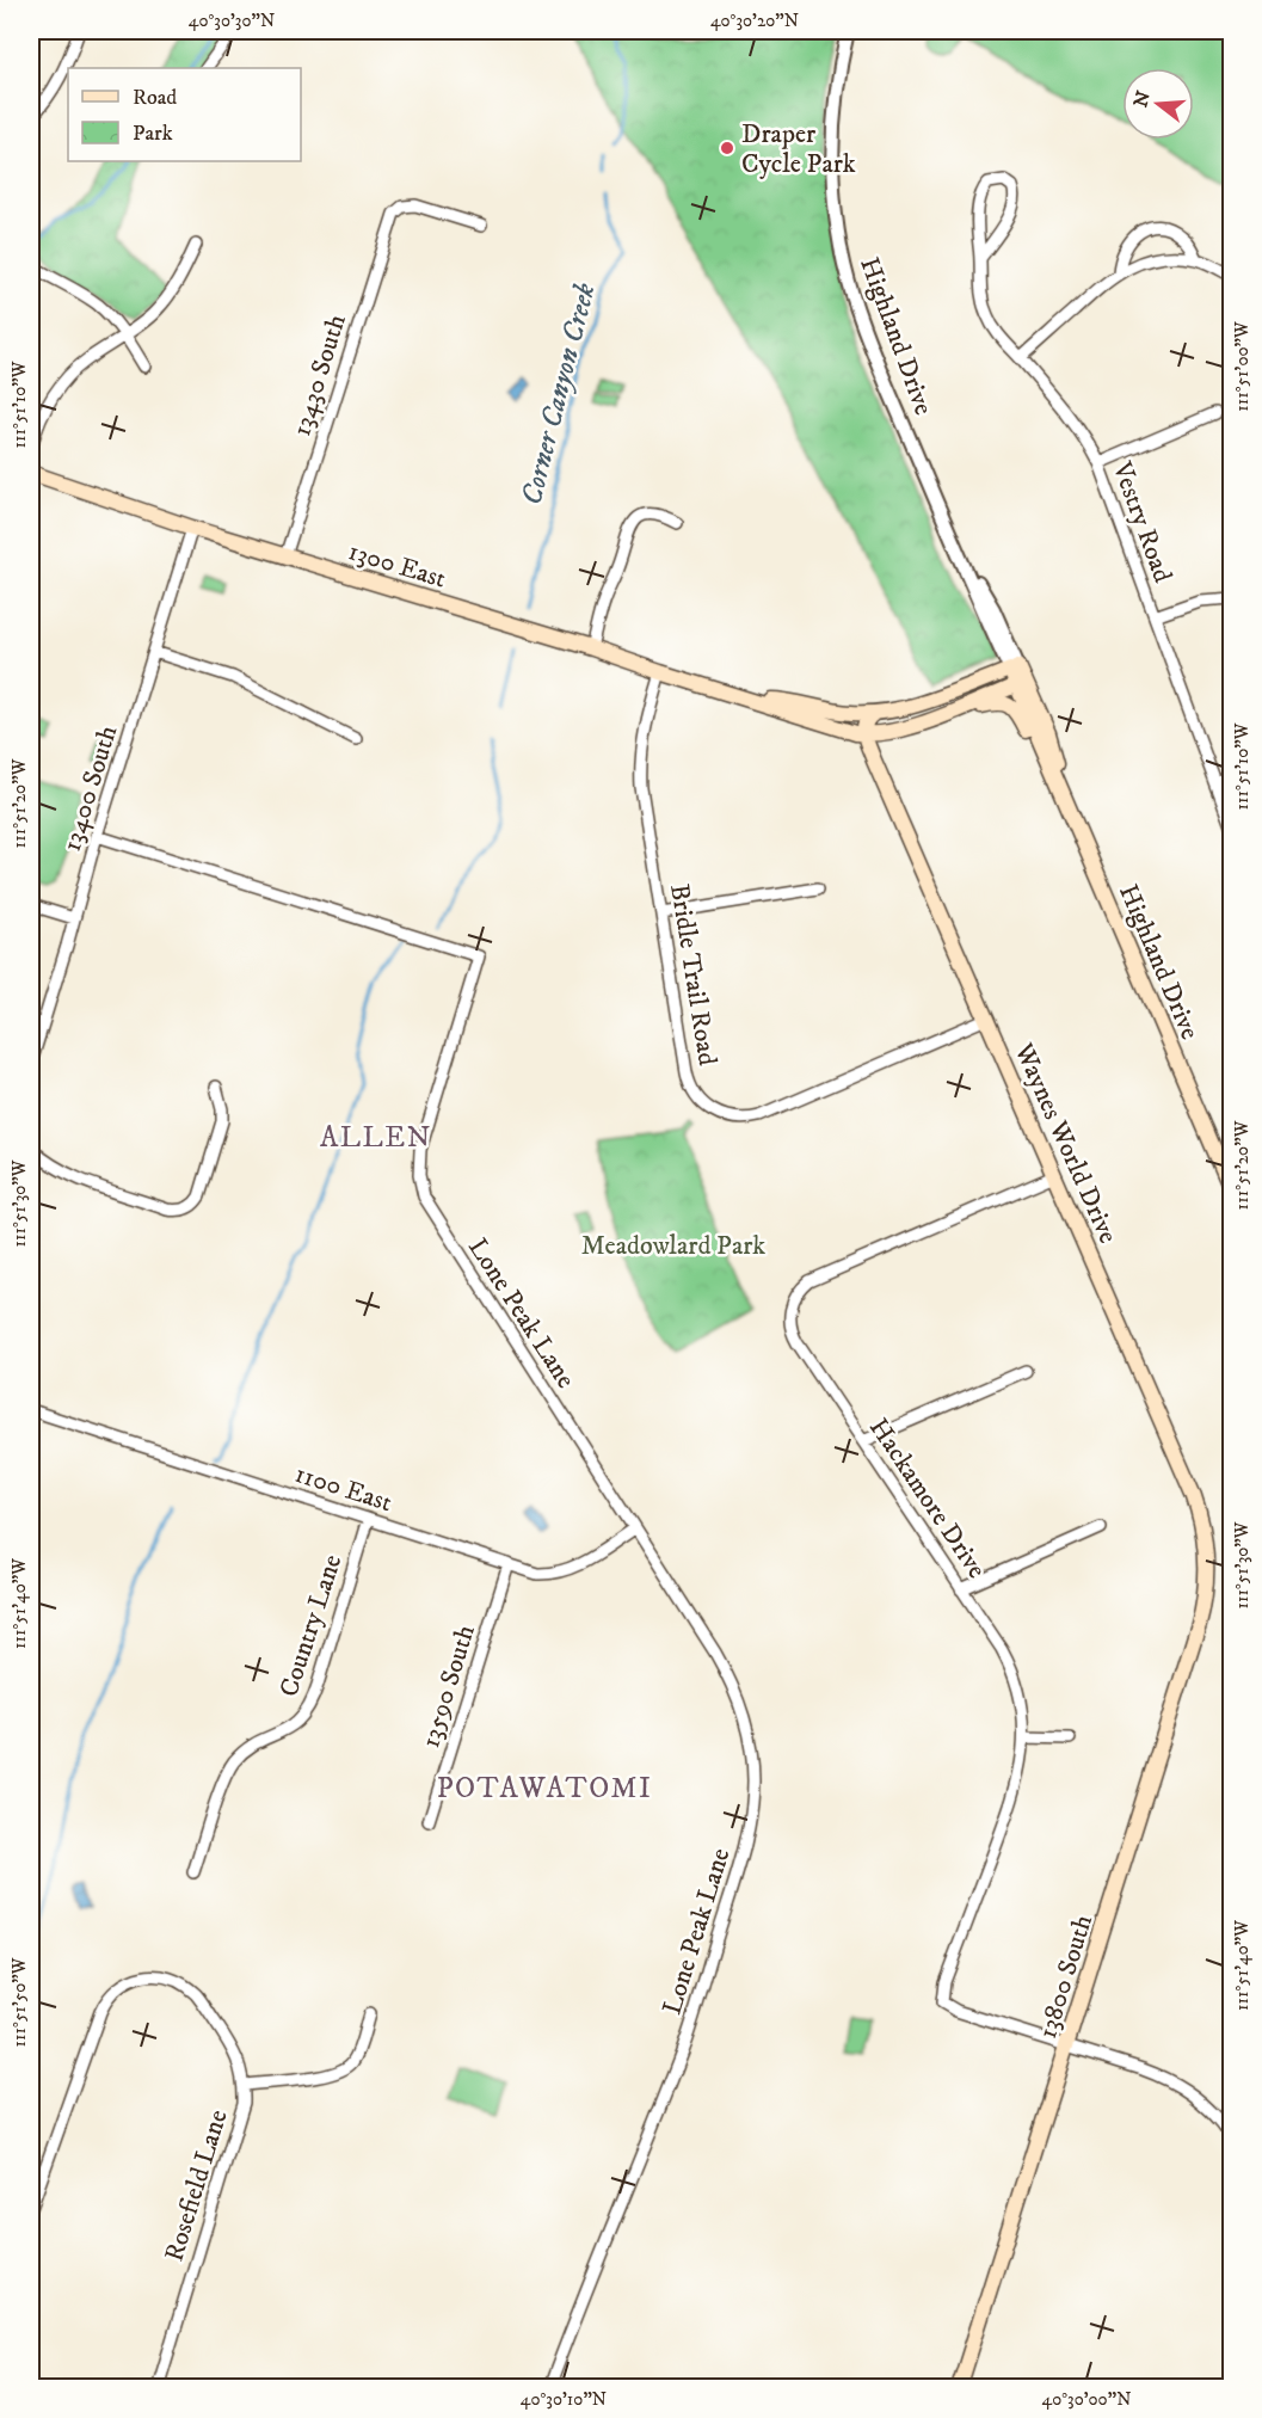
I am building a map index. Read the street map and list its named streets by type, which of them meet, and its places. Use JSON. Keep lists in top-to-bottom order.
{
  "streets": {
    "main road": [
      "Highland Drive",
      "1300 East",
      "Waynes World Drive",
      "13800 South"
    ],
    "street": [
      "13430 South",
      "Vestry Road",
      "13400 South",
      "Bridle Trail Road",
      "Lone Peak Lane",
      "1100 East",
      "Hackamore Drive",
      "Country Lane",
      "13590 South",
      "Rosefield Lane"
    ]
  },
  "crossings": [
    ["Highland Drive", "1300 East"],
    ["13430 South", "1300 East"],
    ["1300 East", "13400 South"],
    ["1300 East", "Bridle Trail Road"],
    ["1300 East", "Waynes World Drive"],
    ["13400 South", "Lone Peak Lane"],
    ["Bridle Trail Road", "Waynes World Drive"],
    ["Waynes World Drive", "Hackamore Drive"],
    ["Waynes World Drive", "13800 South"],
    ["Lone Peak Lane", "1100 East"],
    ["1100 East", "Country Lane"],
    ["1100 East", "13590 South"],
    ["Hackamore Drive", "13800 South"]
  ],
  "districts": ["ALLEN", "POTAWATOMI"],
  "water": ["Corner Canyon Creek"],
  "parks": ["Meadowlard Park"],
  "places": ["Draper Cycle Park"],
  "legend": ["Road", "Park"],
  "north": "left",
  "coordinates": [
    "40°30'30\"N",
    "40°30'20\"N",
    "111°51'00\"W",
    "111°51'10\"W",
    "111°51'20\"W",
    "111°51'30\"W",
    "111°51'40\"W",
    "111°51'50\"W",
    "40°30'10\"N",
    "40°30'00\"N"
  ]
}
